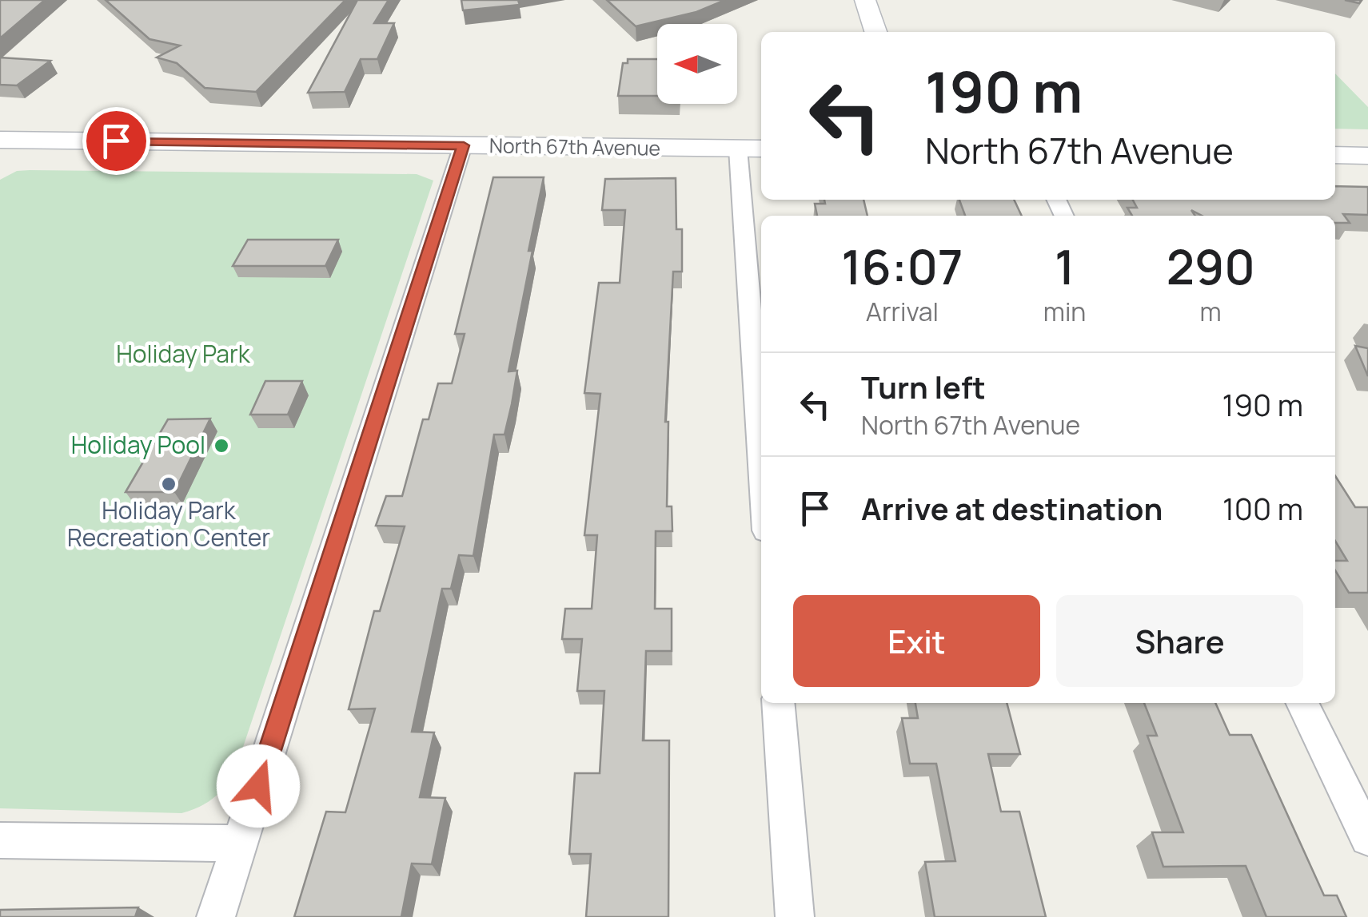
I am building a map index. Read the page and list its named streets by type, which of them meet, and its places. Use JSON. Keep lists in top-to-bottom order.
{
  "streets": {
    "main road": ["North 67th Avenue"]
  },
  "parks": ["Holiday Park"],
  "places": ["Holiday Pool", "Holiday Park Recreation Center"],
  "north": "left",
  "page": {
    "turn": ["190 m", "North 67th Avenue"],
    "eta": [
      "16:07",
      "Arrival",
      "1",
      "min",
      "290",
      "m"
    ],
    "list": [
      {
        "name": "Turn left",
        "note": "North 67th Avenue",
        "value": "190 m"
      },
      {
        "name": "Arrive at destination",
        "value": "100 m"
      }
    ],
    "buttons": ["Exit", "Share"]
  }
}
